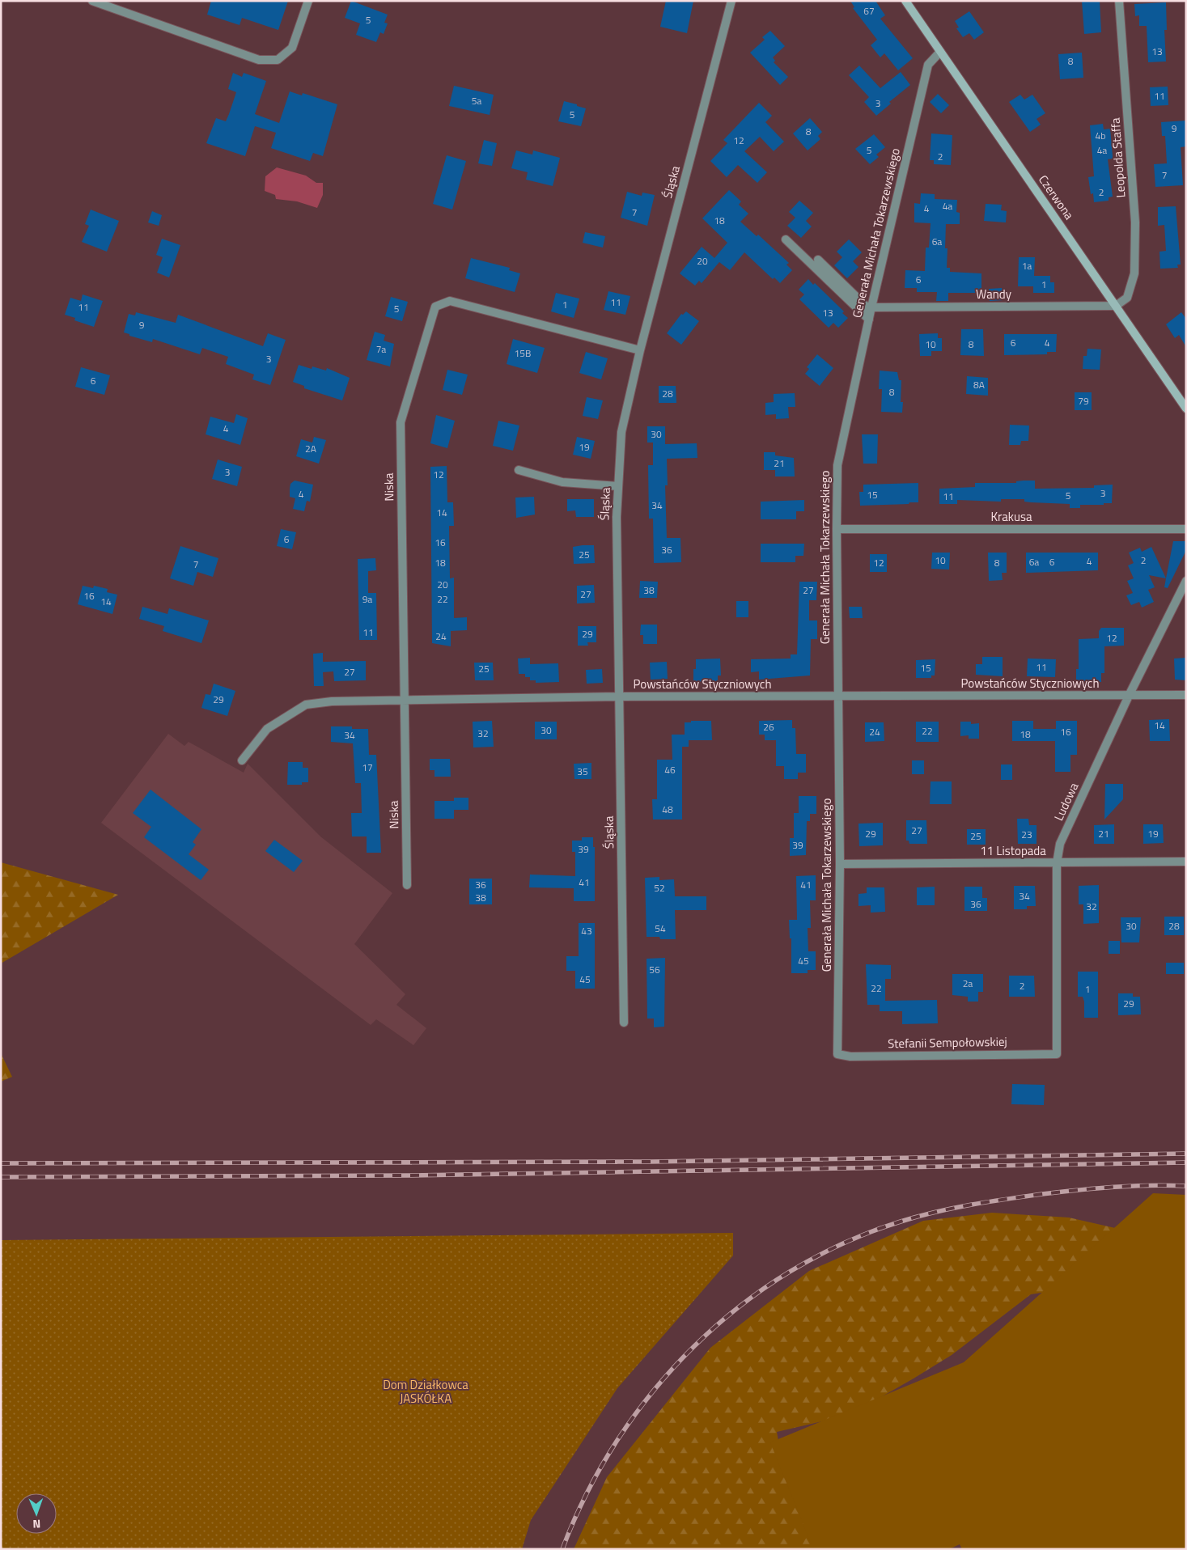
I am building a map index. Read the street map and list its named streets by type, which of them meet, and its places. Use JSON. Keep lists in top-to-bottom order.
{
  "streets": {
    "main road": ["Czerwona"],
    "street": [
      "Leopolda Staffa",
      "Śląska",
      "Generała Michała Tokarzewskiego",
      "Wandy",
      "Niska",
      "Krakusa",
      "Powstańców Styczniowych",
      "Ludowa",
      "11 Listopada",
      "Stefanii Sempołowskiej"
    ]
  },
  "crossings": [
    ["Leopolda Staffa", "Czerwona"],
    ["Leopolda Staffa", "Wandy"],
    ["Śląska", "Niska"],
    ["Śląska", "Powstańców Styczniowych"],
    ["Czerwona", "Generała Michała Tokarzewskiego"],
    ["Czerwona", "Wandy"],
    ["Generała Michała Tokarzewskiego", "Wandy"],
    ["Generała Michała Tokarzewskiego", "Krakusa"],
    ["Generała Michała Tokarzewskiego", "Powstańców Styczniowych"],
    ["Generała Michała Tokarzewskiego", "11 Listopada"],
    ["Generała Michała Tokarzewskiego", "Stefanii Sempołowskiej"],
    ["Niska", "Powstańców Styczniowych"],
    ["Powstańców Styczniowych", "Ludowa"],
    ["Ludowa", "11 Listopada"],
    ["Ludowa", "Stefanii Sempołowskiej"]
  ],
  "parks": ["Dom Działkowca JASKÓŁKA"],
  "house_numbers": [
    "67",
    "5",
    "13",
    "8",
    "11",
    "5a",
    "3",
    "5",
    "9",
    "8",
    "4b",
    "12",
    "5",
    "4a",
    "2",
    "7",
    "2",
    "4a",
    "4",
    "7",
    "18",
    "6a",
    "20",
    "1a",
    "6",
    "1",
    "11",
    "1",
    "11",
    "5",
    "13",
    "9",
    "6",
    "4",
    "10",
    "8",
    "7a",
    "15B",
    "3",
    "6",
    "8A",
    "8",
    "28",
    "79",
    "4",
    "30",
    "19",
    "2A",
    "21",
    "3",
    "12",
    "3",
    "4",
    "15",
    "5",
    "11",
    "34",
    "14",
    "6",
    "16",
    "36",
    "25",
    "10",
    "2",
    "4",
    "6a",
    "6",
    "18",
    "12",
    "8",
    "7",
    "20",
    "38",
    "27",
    "27",
    "16",
    "9a",
    "22",
    "14",
    "11",
    "29",
    "24",
    "12",
    "11",
    "15",
    "25",
    "27",
    "29",
    "14",
    "26",
    "30",
    "22",
    "24",
    "16",
    "32",
    "18",
    "34",
    "17",
    "46",
    "35",
    "48",
    "27",
    "29",
    "21",
    "19",
    "23",
    "25",
    "39",
    "39",
    "41",
    "36",
    "41",
    "52",
    "34",
    "38",
    "36",
    "32",
    "30",
    "28",
    "54",
    "43",
    "45",
    "56",
    "45",
    "2a",
    "2",
    "22",
    "1",
    "29"
  ],
  "north": "bottom"
}
